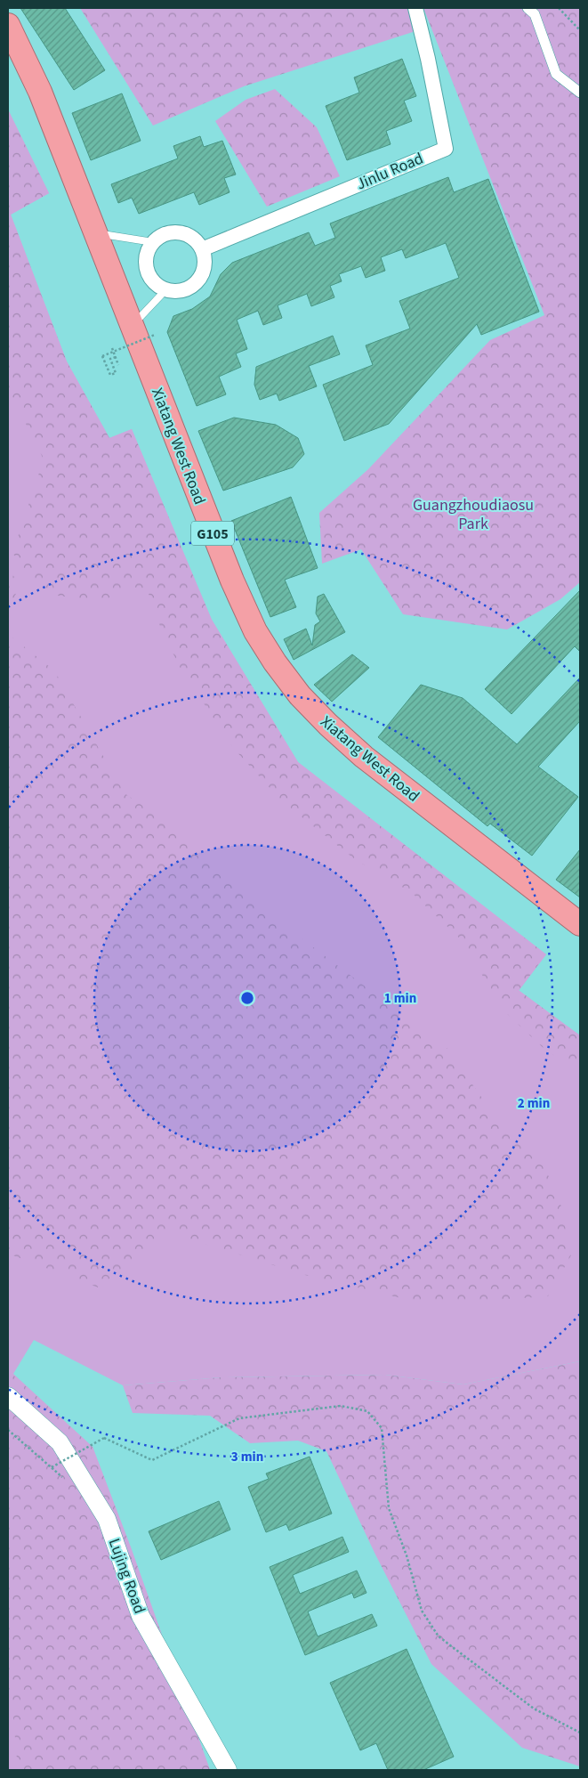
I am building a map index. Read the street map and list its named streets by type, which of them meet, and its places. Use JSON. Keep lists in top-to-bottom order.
{
  "streets": {
    "highway": ["Xiatang West Road", "G105"],
    "street": ["Jinlu Road", "Lujing Road"]
  },
  "parks": ["Guangzhoudiaosu Park"],
  "rings": ["1 min", "2 min", "3 min"]
}
